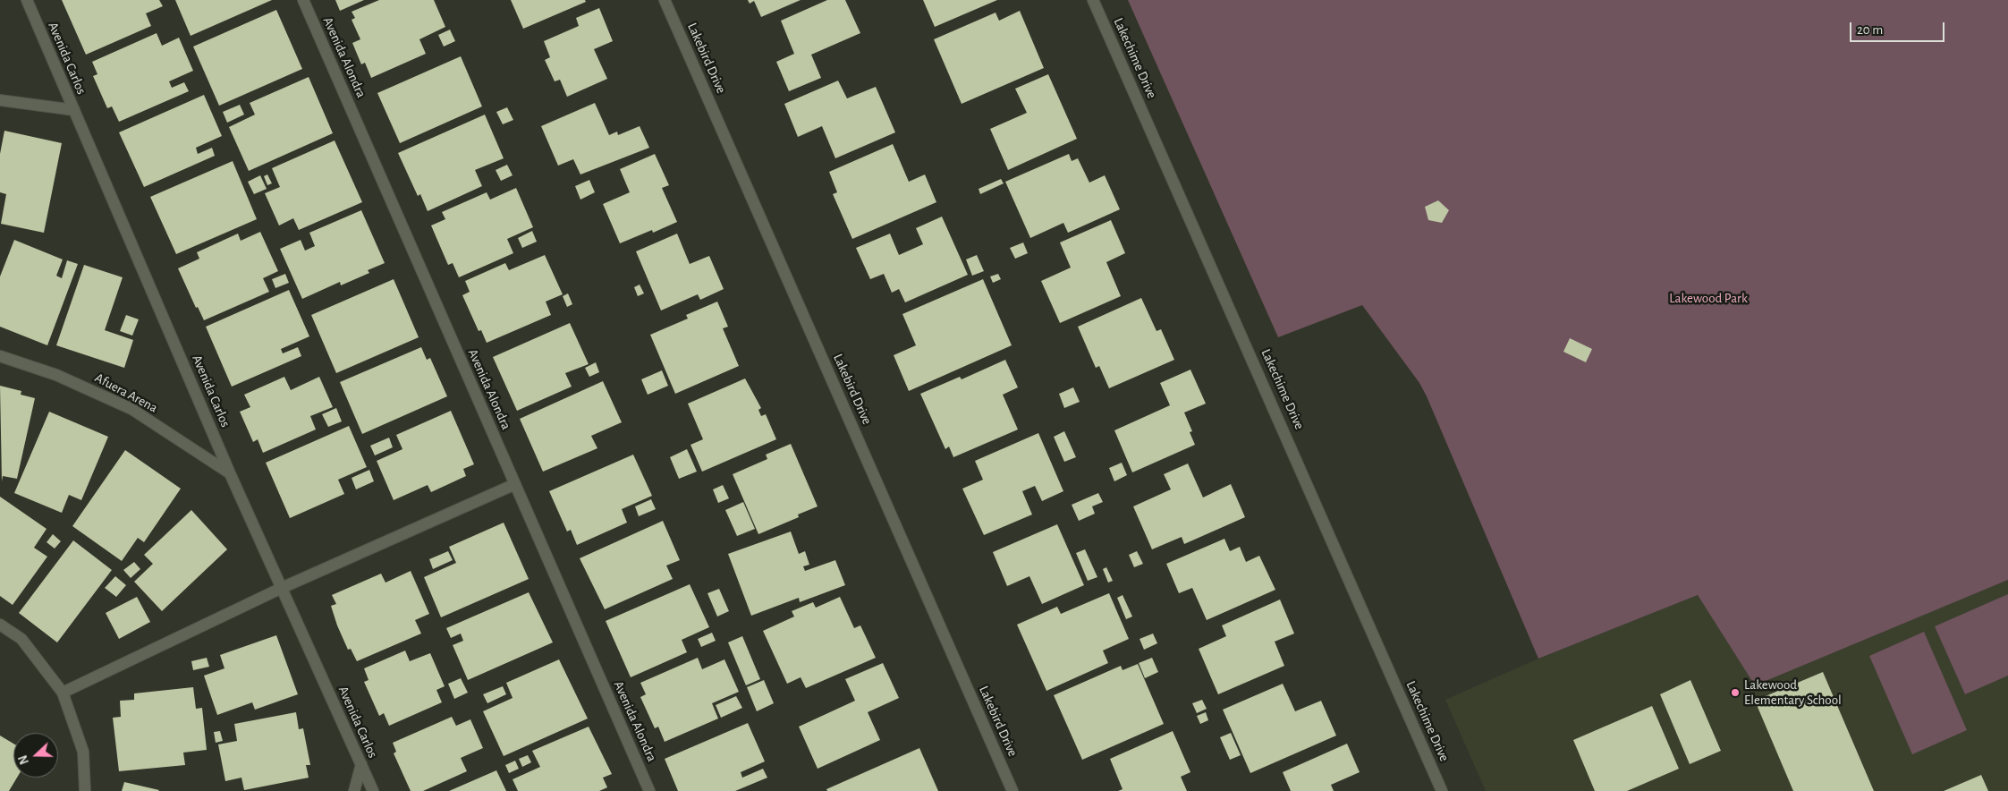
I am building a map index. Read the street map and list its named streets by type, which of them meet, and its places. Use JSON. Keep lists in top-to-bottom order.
{
  "streets": {
    "street": [
      "Avenida Alondra",
      "Avenida Carlos",
      "Lakebird Drive",
      "Lakechime Drive",
      "Afuera Arena"
    ]
  },
  "crossings": [
    ["Avenida Carlos", "Afuera Arena"]
  ],
  "parks": ["Lakewood Park"],
  "places": ["Lakewood Elementary School"],
  "scale_bar": "20 m",
  "north": "left"
}
